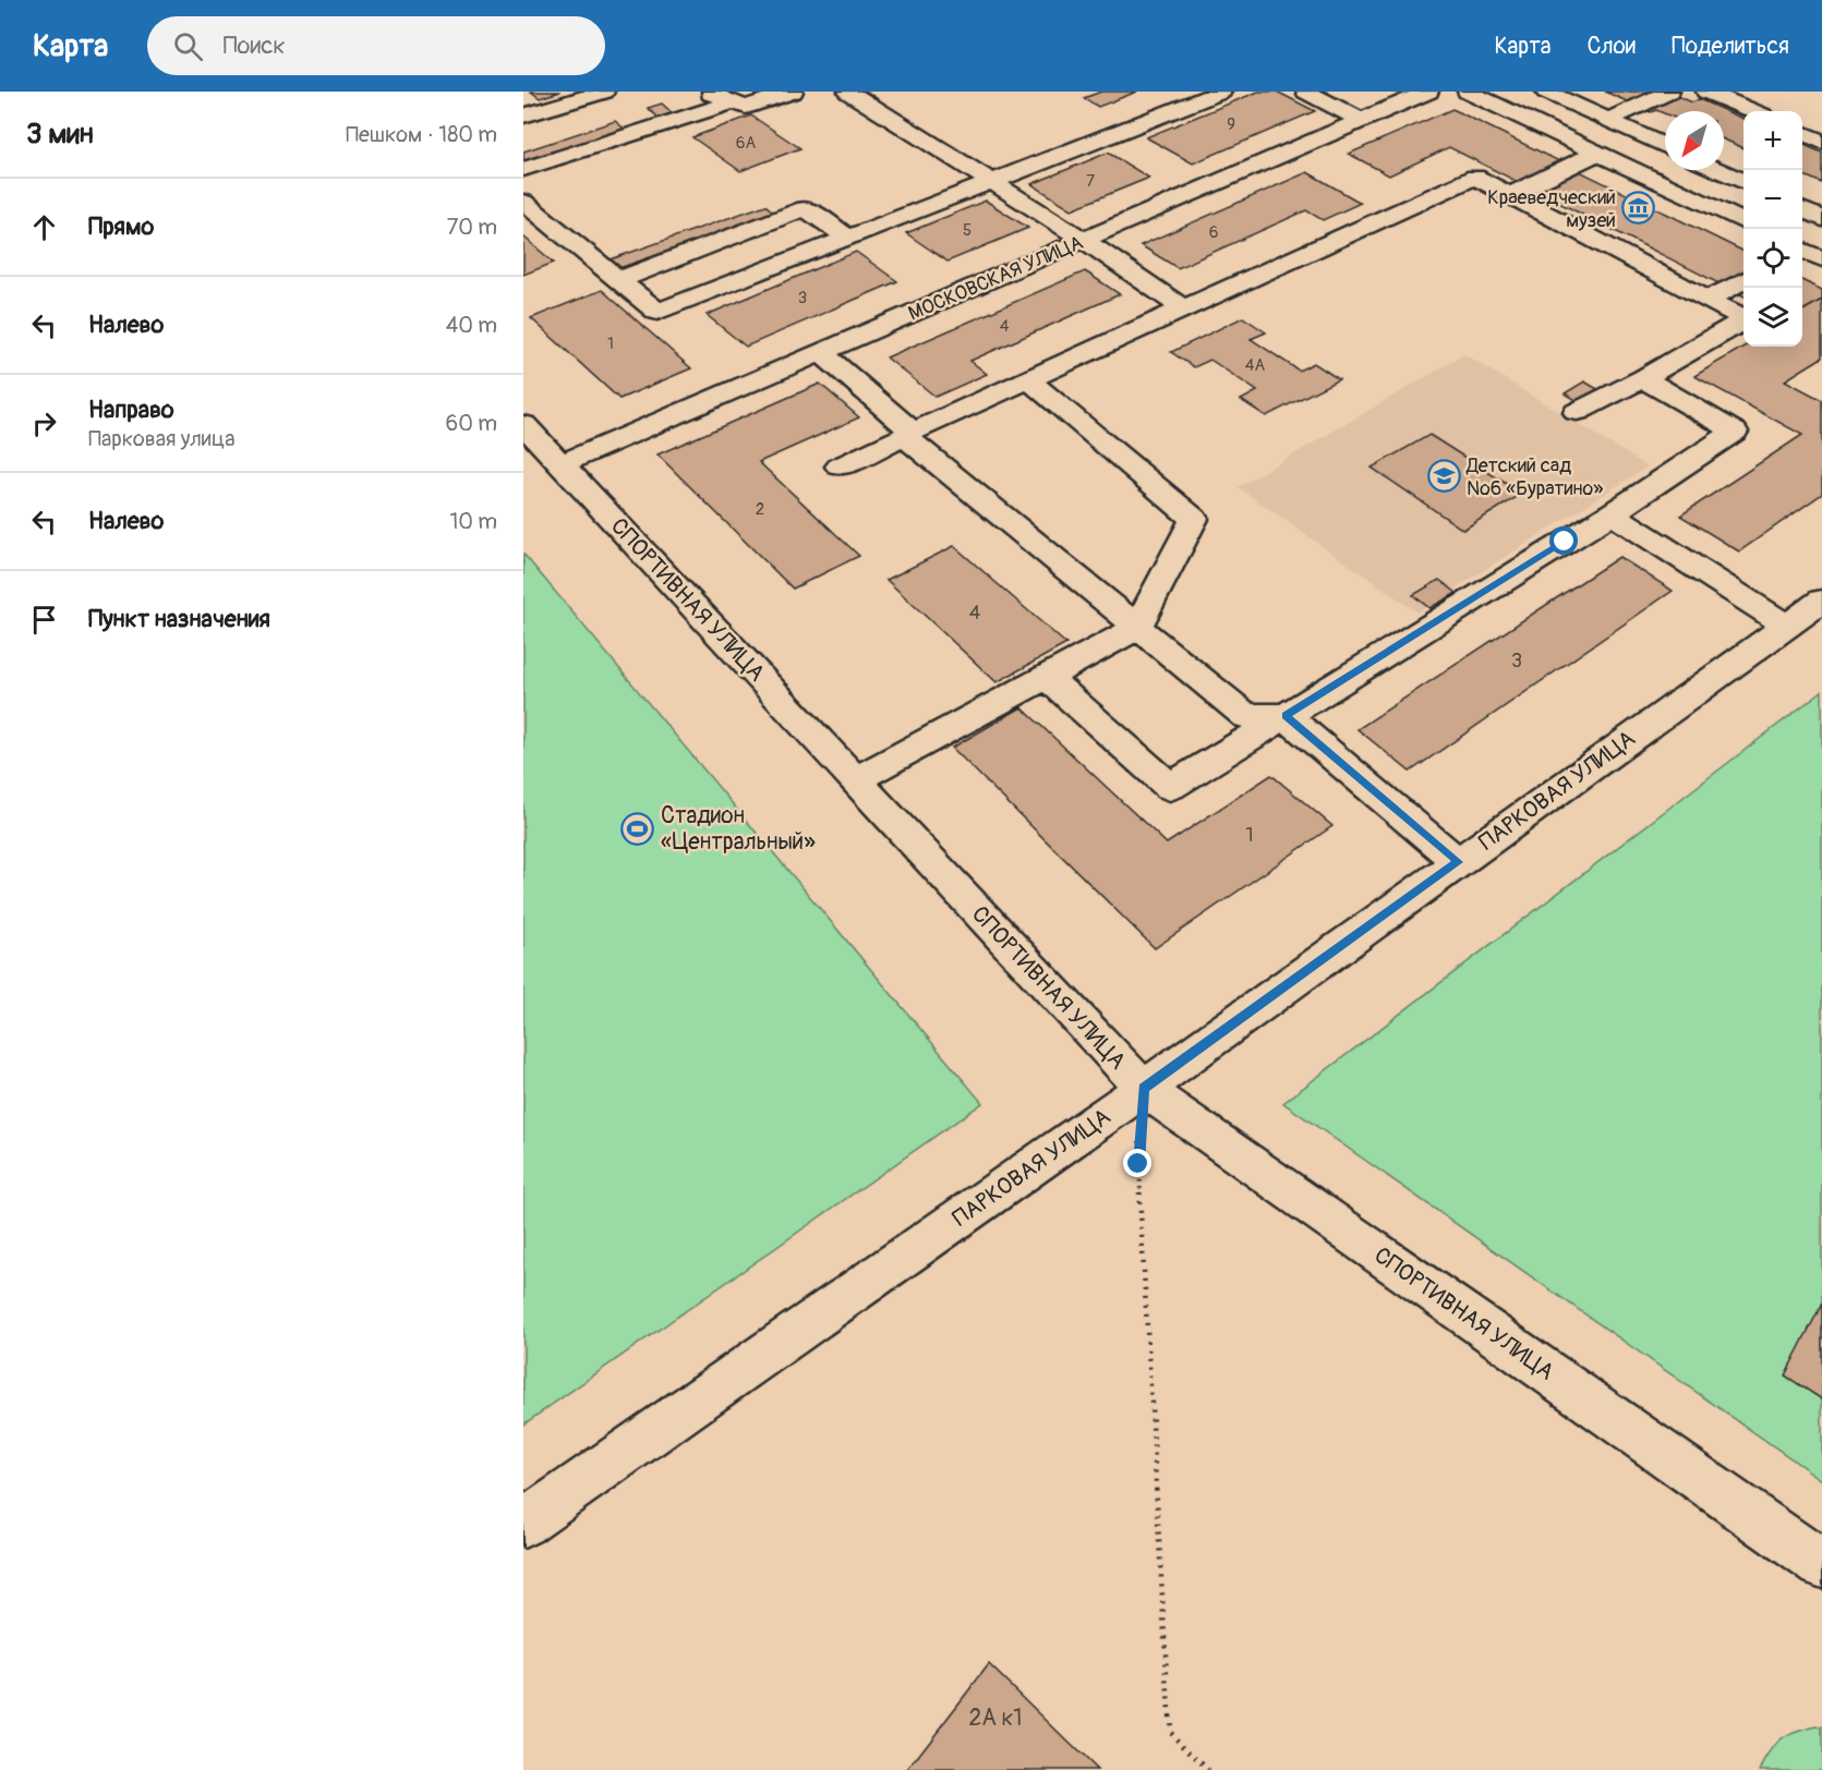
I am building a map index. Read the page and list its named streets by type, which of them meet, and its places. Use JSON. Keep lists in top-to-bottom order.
{
  "streets": {
    "street": ["МОСКОВСКАЯ УЛИЦА", "СПОРТИВНАЯ УЛИЦА", "ПАРКОВАЯ УЛИЦА"]
  },
  "crossings": [
    ["МОСКОВСКАЯ УЛИЦА", "СПОРТИВНАЯ УЛИЦА"],
    ["СПОРТИВНАЯ УЛИЦА", "ПАРКОВАЯ УЛИЦА"]
  ],
  "places": {
    "museum": ["Краеведческий музей"],
    "school or university": ["Детский сад №6 «Буратино»"],
    "sports": ["Стадион «Центральный»"]
  },
  "house_numbers": [
    "9",
    "6А",
    "7",
    "5",
    "6",
    "3",
    "4",
    "1",
    "4А",
    "2",
    "4",
    "3",
    "1",
    "2А к1"
  ],
  "north": "bottom left",
  "page": {
    "header": "Карта",
    "search": "Поиск",
    "nav": ["Карта", "Слои", "Поделиться"],
    "heading": ["3 мин", "Пешком · 180 m"],
    "map_buttons": ["+", "−"],
    "list": [
      ["Прямо", "70 m"],
      ["Налево", "40 m"],
      ["Направо", "Парковая улица", "60 m"],
      ["Налево", "10 m"],
      "Пункт назначения"
    ]
  }
}
